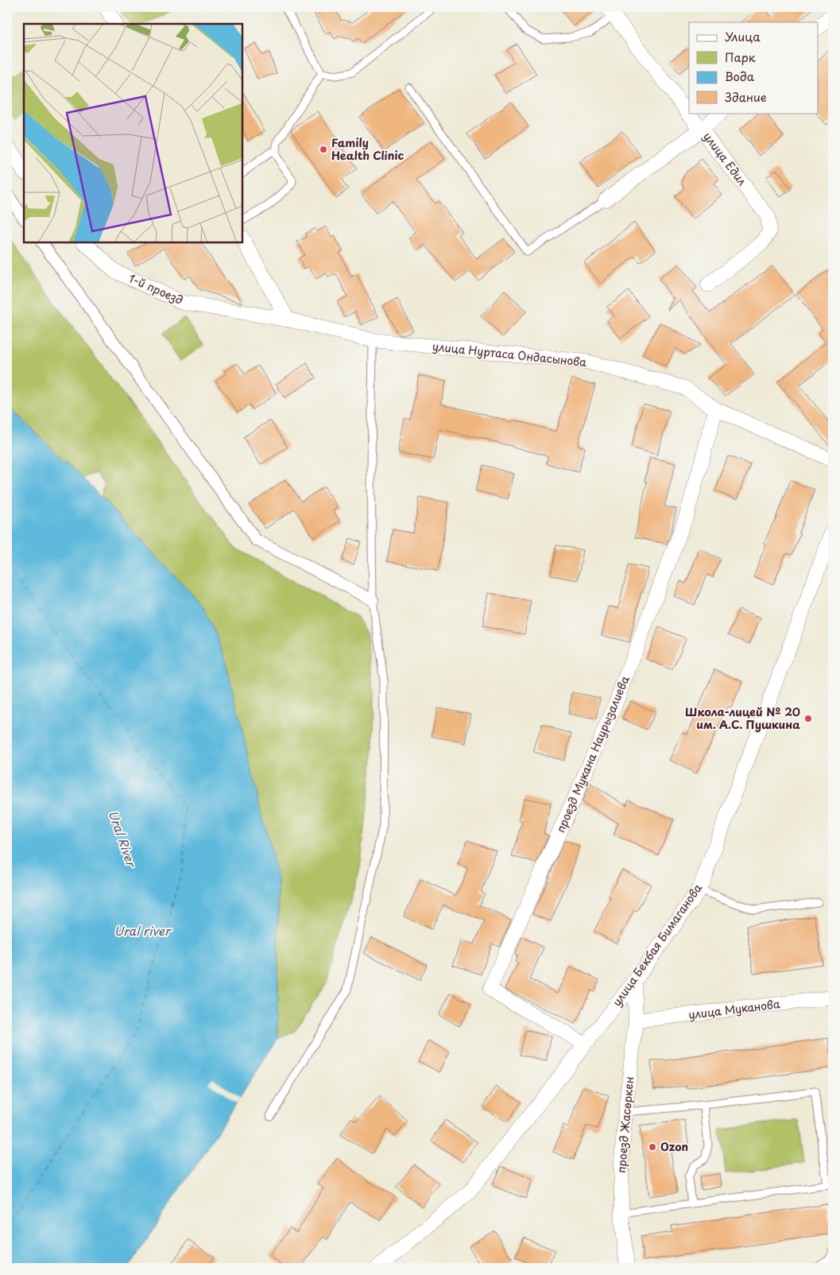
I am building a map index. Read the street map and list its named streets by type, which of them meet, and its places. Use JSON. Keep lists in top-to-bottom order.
{
  "streets": {
    "street": [
      "улица Едил",
      "1-й проезд",
      "улица Нуртаса Ондасынова",
      "проезд Мукана Наурызалиева",
      "улица Бекбая Бимаганова",
      "улица Муканова",
      "проезд Жасөркен"
    ]
  },
  "crossings": [
    ["1-й проезд", "улица Нуртаса Ондасынова"],
    ["улица Нуртаса Ондасынова", "проезд Мукана Наурызалиева"],
    ["проезд Мукана Наурызалиева", "улица Бекбая Бимаганова"],
    ["улица Бекбая Бимаганова", "проезд Жасөркен"],
    ["улица Муканова", "проезд Жасөркен"]
  ],
  "water": ["Ural River", "Ural river"],
  "places": ["Family Health Clinic", "Школа-лицей № 20 им. А.С. Пушкина", "Ozon"],
  "legend": [
    "Улица",
    "Парк",
    "Вода",
    "Здание"
  ]
}
